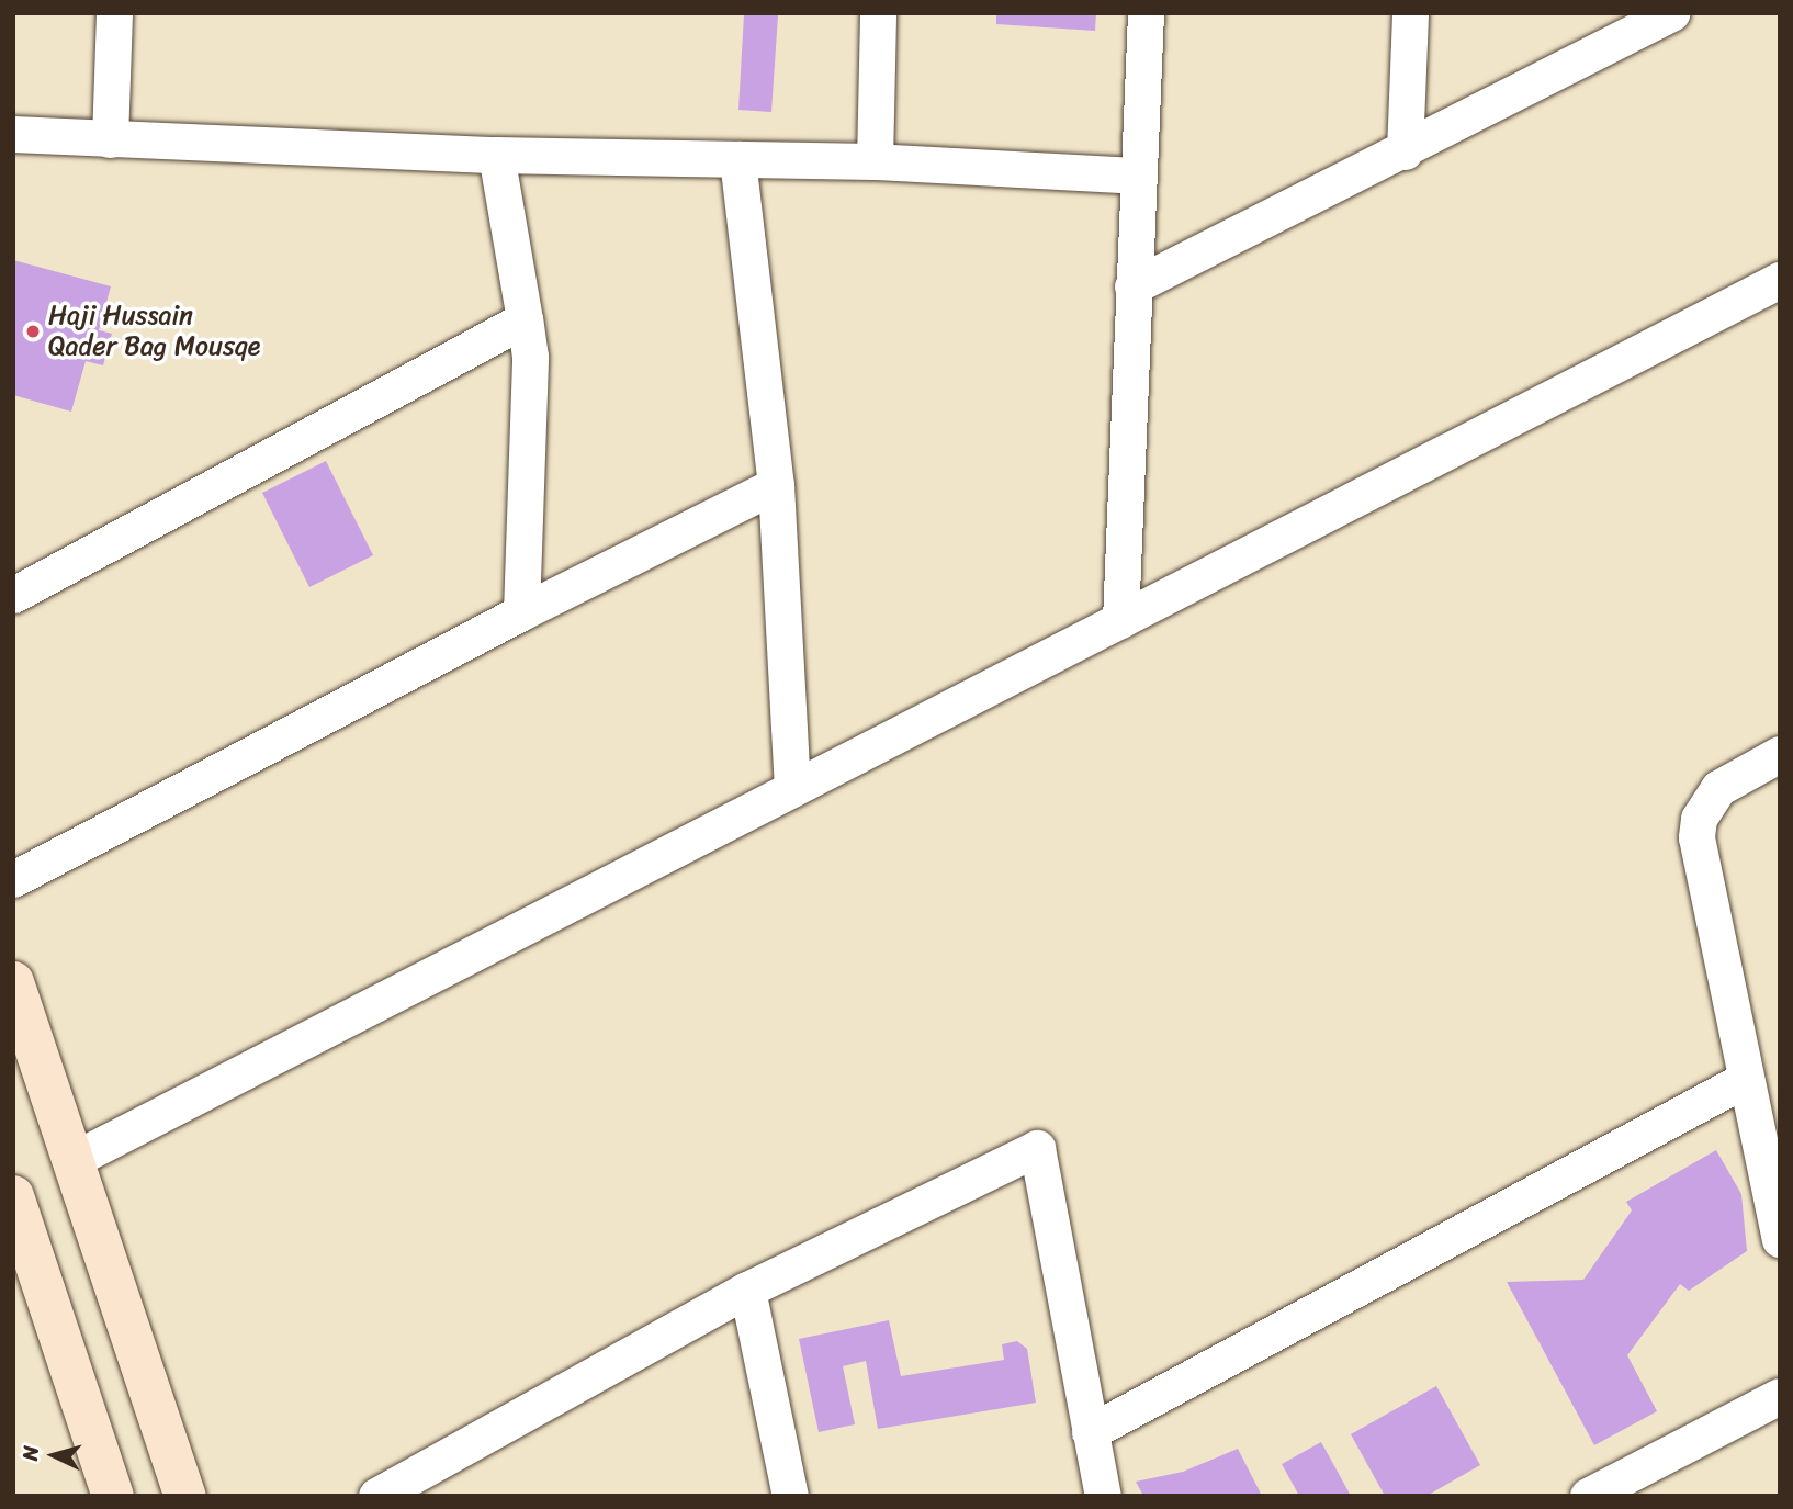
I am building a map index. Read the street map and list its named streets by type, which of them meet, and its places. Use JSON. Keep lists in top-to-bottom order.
{
  "places": ["Haji Hussain Qader Bag Mousqe"],
  "north": "left"
}
